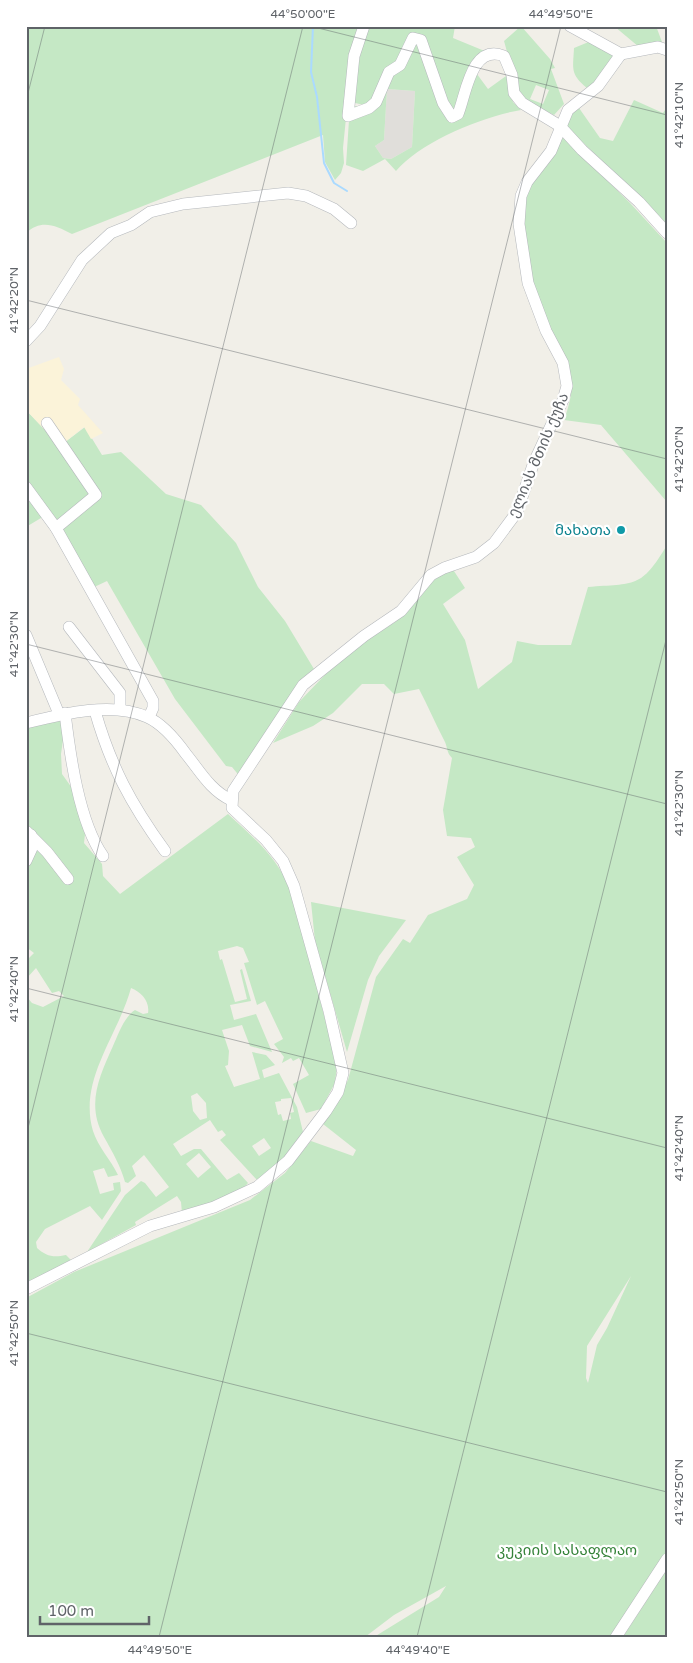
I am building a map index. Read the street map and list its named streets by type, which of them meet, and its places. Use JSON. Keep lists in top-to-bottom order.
{
  "streets": {
    "street": ["ელიას მთის ქუჩა"]
  },
  "parks": ["კუკიის სასაფლაო"],
  "places": ["მახათა"],
  "scale_bar": "100 m",
  "coordinates": [
    "44°50'00\"E",
    "44°49'50\"E",
    "41°42'10\"N",
    "41°42'20\"N",
    "41°42'30\"N",
    "41°42'40\"N",
    "41°42'50\"N",
    "44°49'40\"E"
  ]
}
